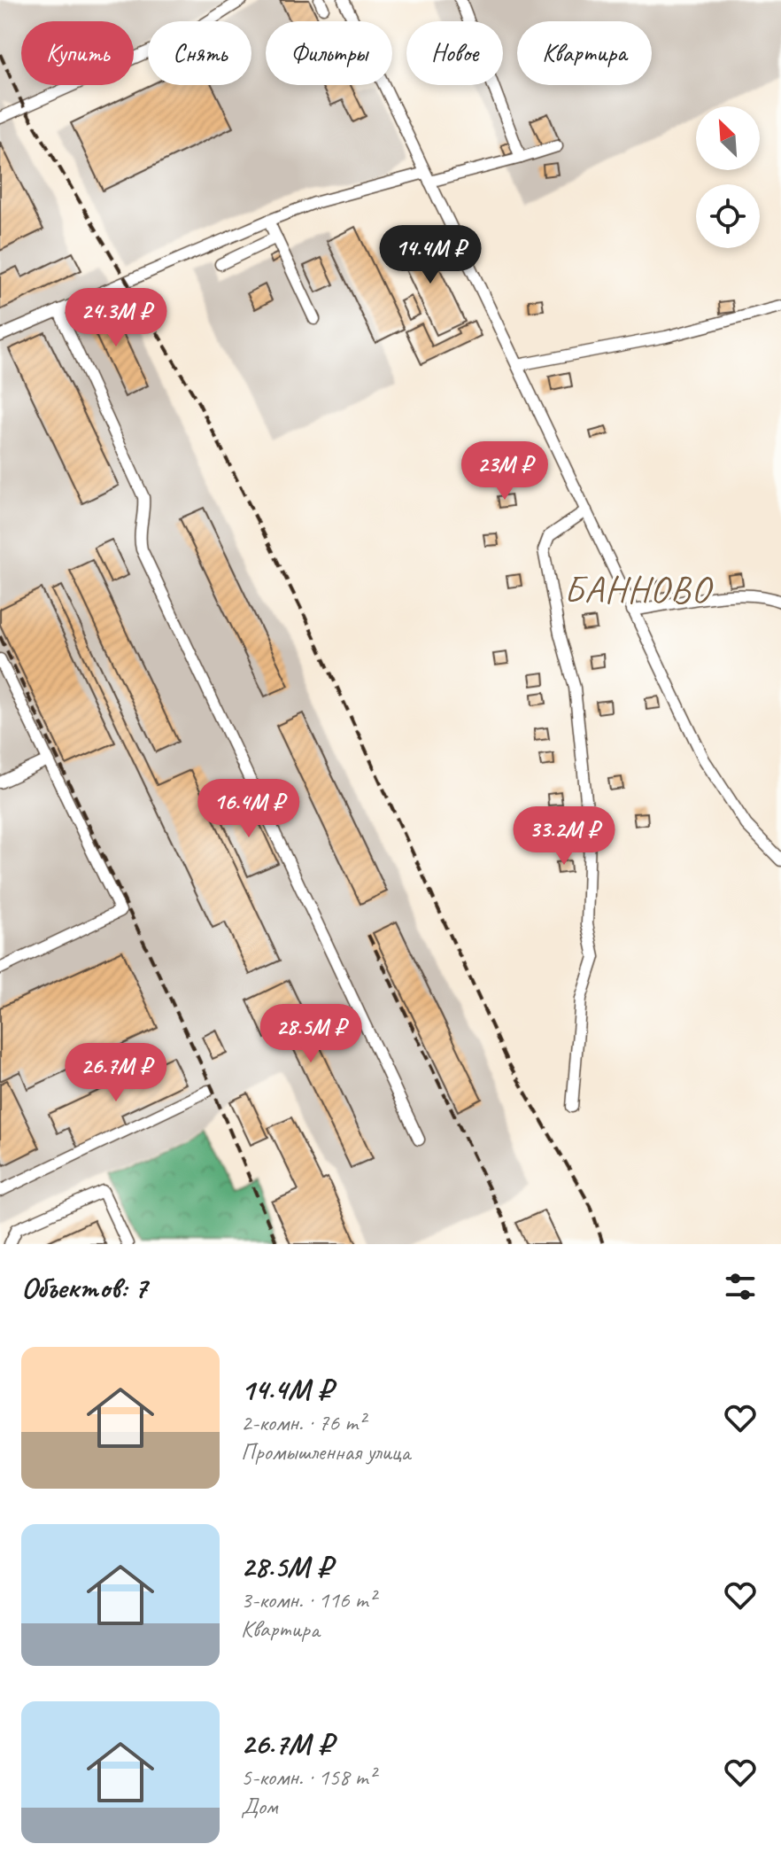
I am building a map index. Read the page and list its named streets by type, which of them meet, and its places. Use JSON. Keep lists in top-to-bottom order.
{
  "districts": ["БАННОВО"],
  "north": "top left",
  "page": {
    "chip": [
      "Купить",
      "Снять",
      "Фильтры",
      "Новое",
      "Квартира"
    ],
    "price": [
      "14.4M ₽",
      "24.3M ₽",
      "23M ₽",
      "16.4M ₽",
      "33.2M ₽",
      "28.5M ₽",
      "26.7M ₽"
    ],
    "heading": "Объектов: 7",
    "list": [
      {
        "name": "14.4M ₽",
        "note": "2-комн. · 76 m² · Промышленная улица"
      },
      {
        "name": "28.5M ₽",
        "note": "3-комн. · 116 m² · Квартира"
      },
      {
        "name": "26.7M ₽",
        "note": "5-комн. · 158 m² · Дом"
      }
    ]
  }
}
